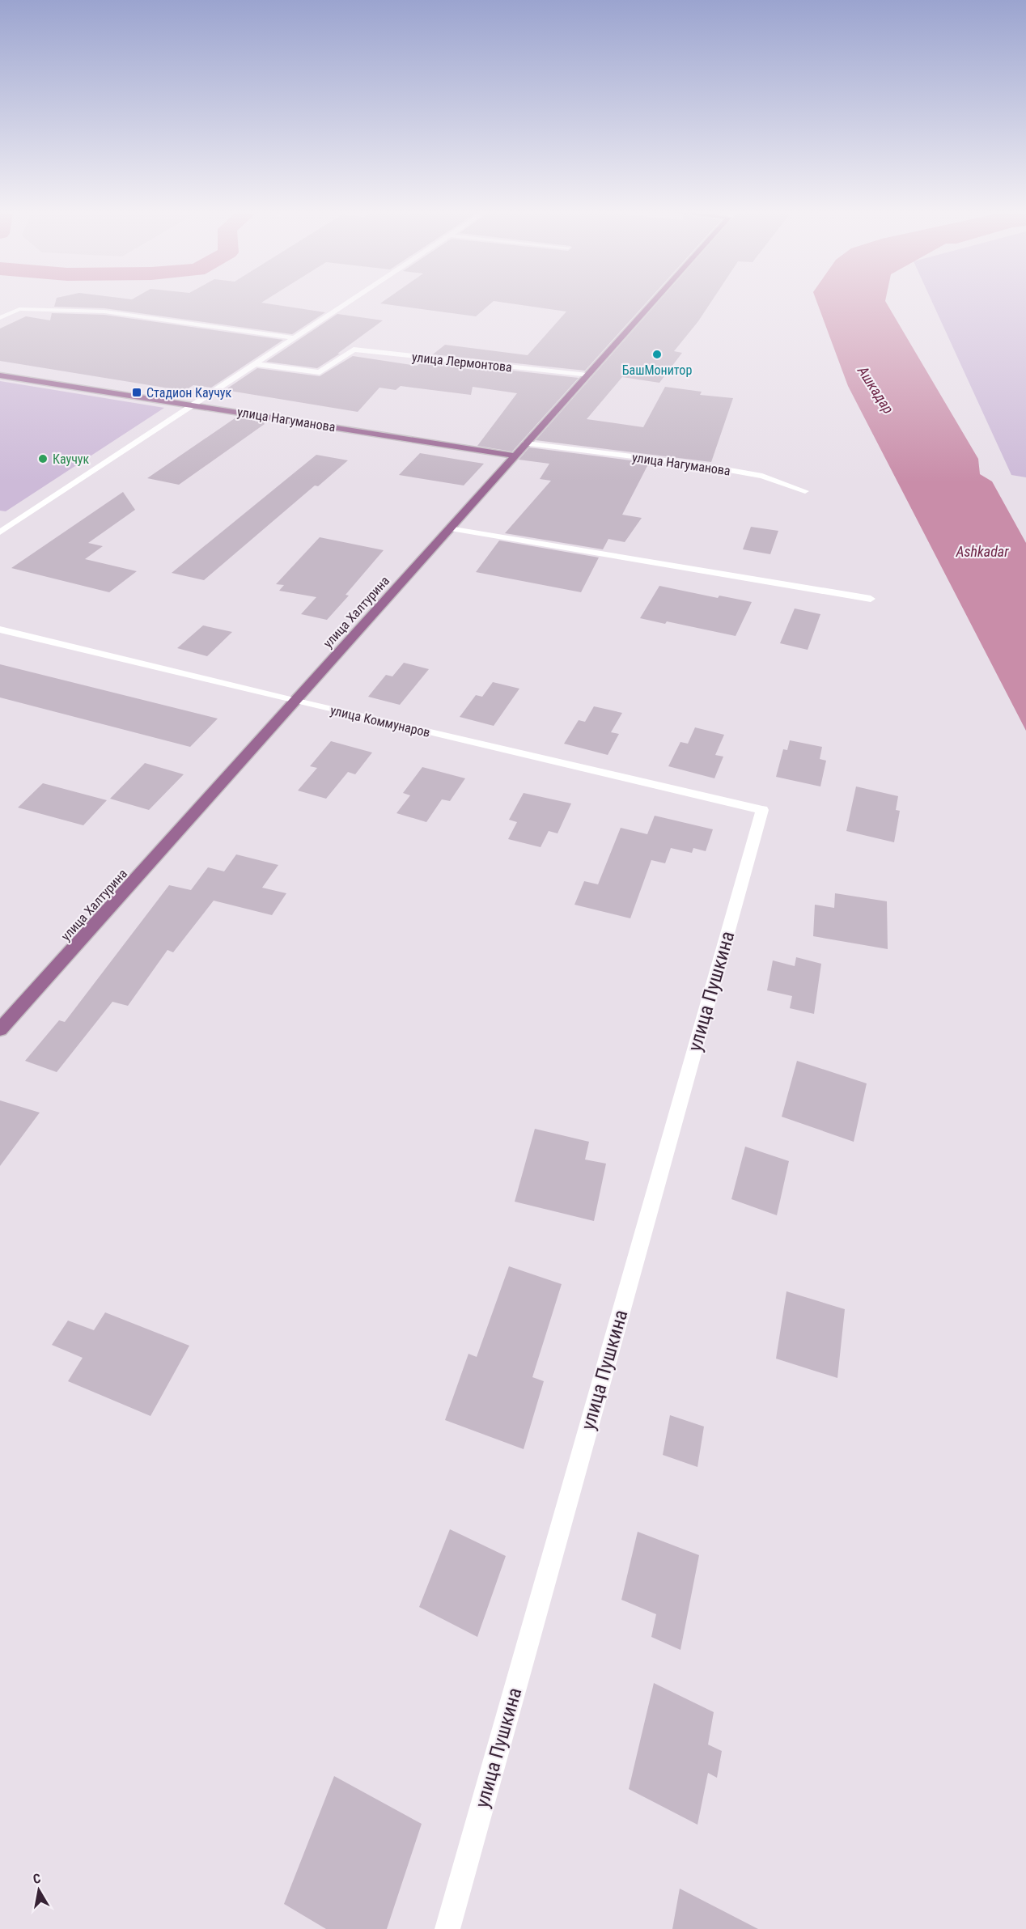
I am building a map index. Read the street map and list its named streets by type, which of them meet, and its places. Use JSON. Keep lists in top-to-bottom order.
{
  "streets": {
    "main road": ["улица Нагуманова", "улица Халтурина"],
    "street": ["улица Лермонтова", "улица Коммунаров", "улица Пушкина"]
  },
  "crossings": [
    ["улица Лермонтова", "улица Халтурина"],
    ["улица Нагуманова", "улица Халтурина"],
    ["улица Халтурина", "улица Коммунаров"],
    ["улица Коммунаров", "улица Пушкина"]
  ],
  "water": ["Ашкадар", "Ashkadar"],
  "places": {
    "other": ["БашМонитор", "Каучук"],
    "transit": ["Стадион Каучук"]
  },
  "north": "top"
}
